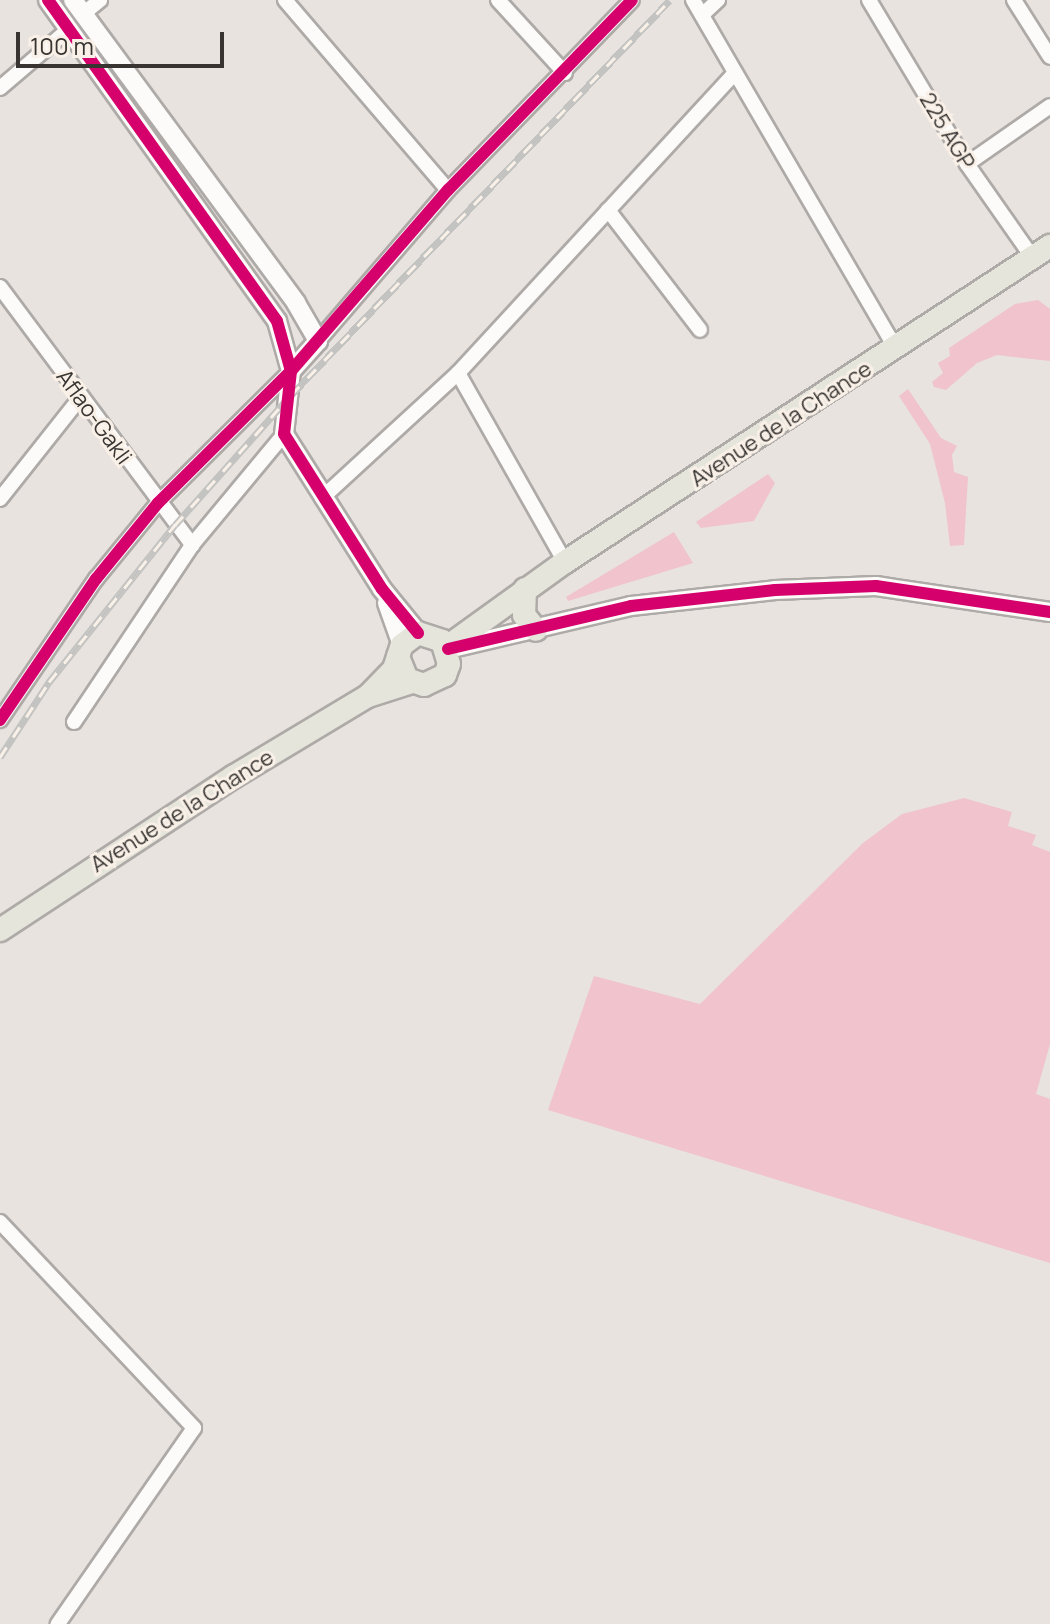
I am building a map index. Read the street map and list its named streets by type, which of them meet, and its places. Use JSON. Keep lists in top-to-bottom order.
{
  "streets": {
    "main road": ["Avenue de la Chance"],
    "street": ["225 AGP", "Aflao-Gakli"]
  },
  "crossings": [
    ["225 AGP", "Avenue de la Chance"]
  ],
  "scale_bar": "100 m"
}
